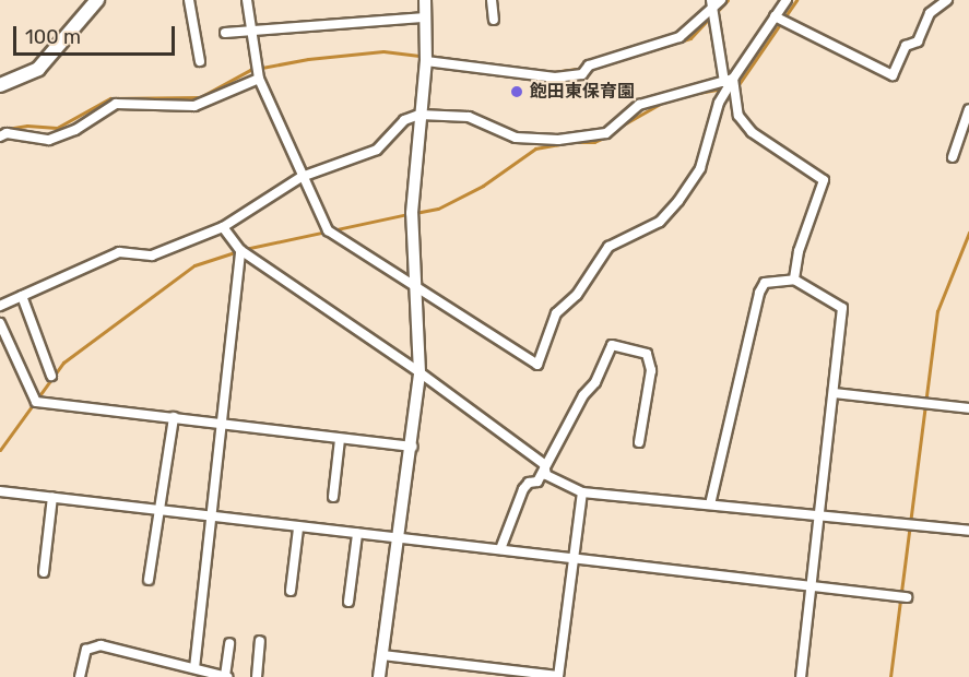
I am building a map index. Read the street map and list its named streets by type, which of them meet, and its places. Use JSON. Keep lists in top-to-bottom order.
{
  "places": ["飽田東保育園"],
  "scale_bar": "100 m"
}
